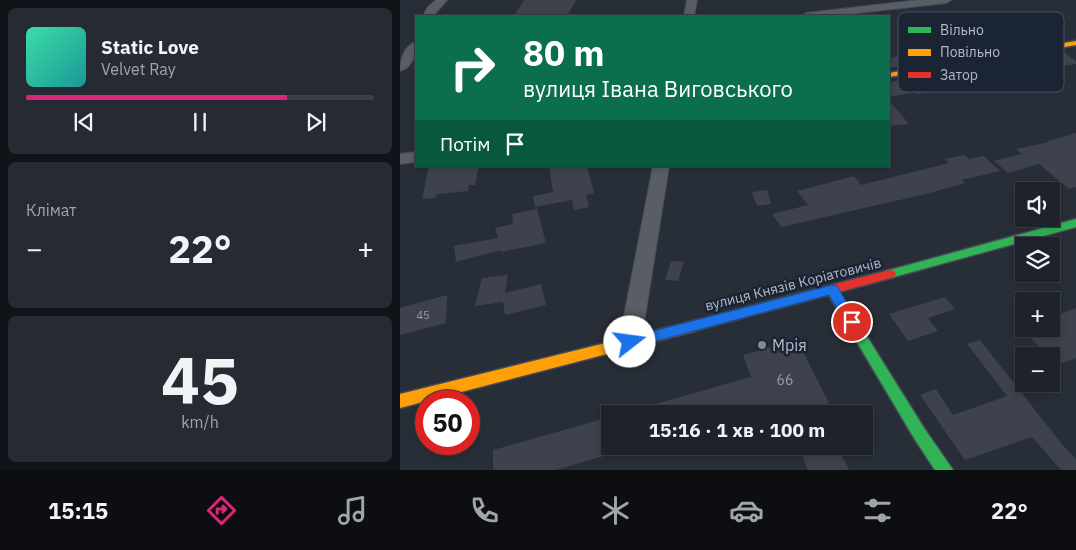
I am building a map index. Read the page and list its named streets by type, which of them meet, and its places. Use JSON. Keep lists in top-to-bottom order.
{
  "streets": {
    "main road": ["вулиця Князів Коріатовичів"]
  },
  "places": ["Мрія"],
  "house_numbers": ["45", "66"],
  "legend": ["Вільно", "Повільно", "Затор"],
  "page": {
    "turn": ["80 m", "вулиця Івана Виговського"],
    "song": ["Static Love", "Velvet Ray"],
    "then": "Потім",
    "tile": [
      "Клімат",
      ["45", "km/h"]
    ],
    "map_buttons": ["+", "−"],
    "heat": ["−", "22°", "+"],
    "limit": "50",
    "trip": "15:16 · 1 хв · 100 m",
    "tabs": ["15:15", "22°"]
  }
}
